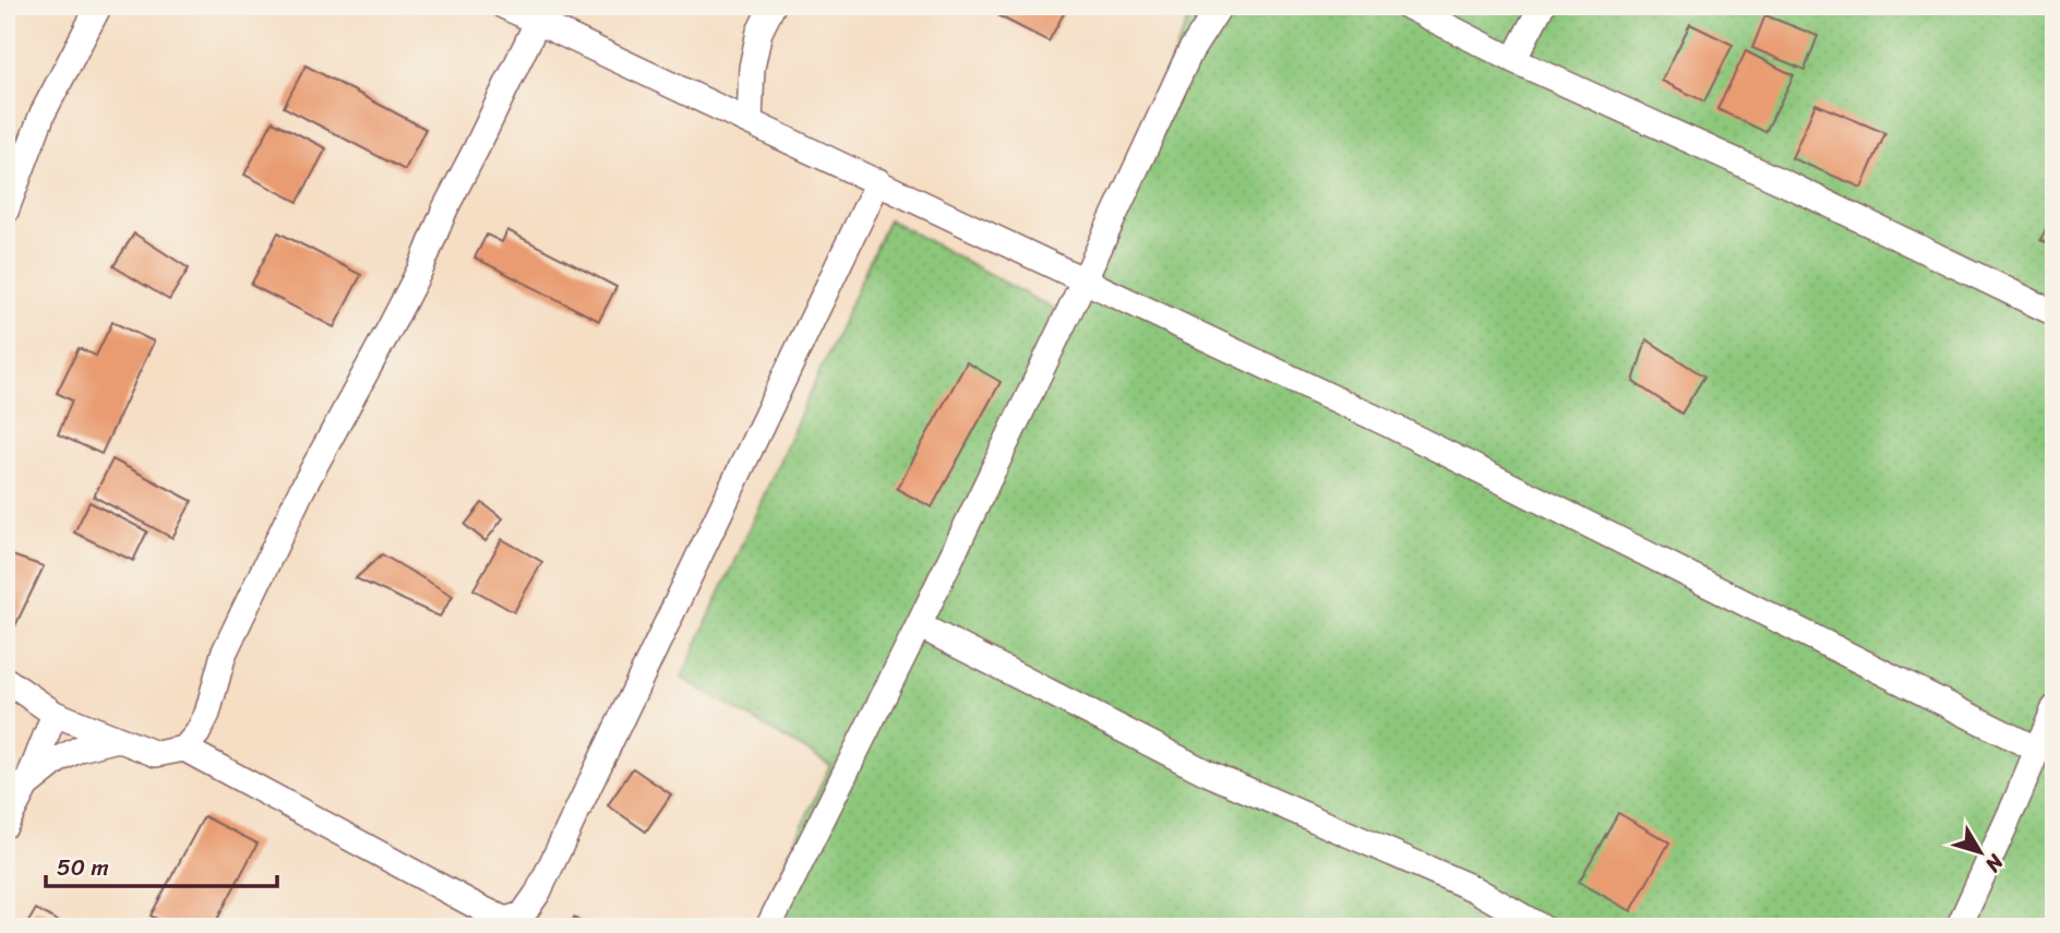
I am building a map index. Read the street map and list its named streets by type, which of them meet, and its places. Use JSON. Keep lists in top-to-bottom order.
{
  "scale_bar": "50 m",
  "north": "bottom right"
}
